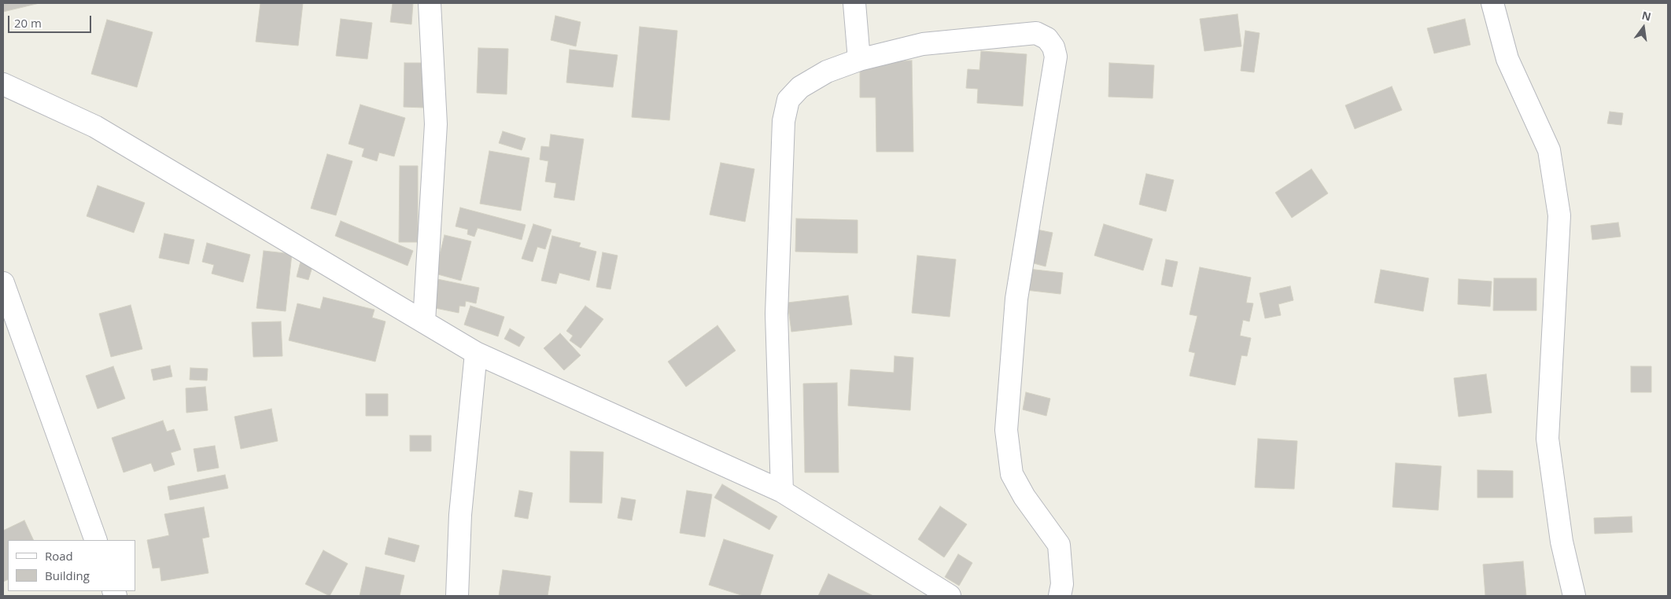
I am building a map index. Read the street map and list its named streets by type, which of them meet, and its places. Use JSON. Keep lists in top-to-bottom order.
{
  "legend": ["Road", "Building"],
  "scale_bar": "20 m",
  "north": "top"
}
